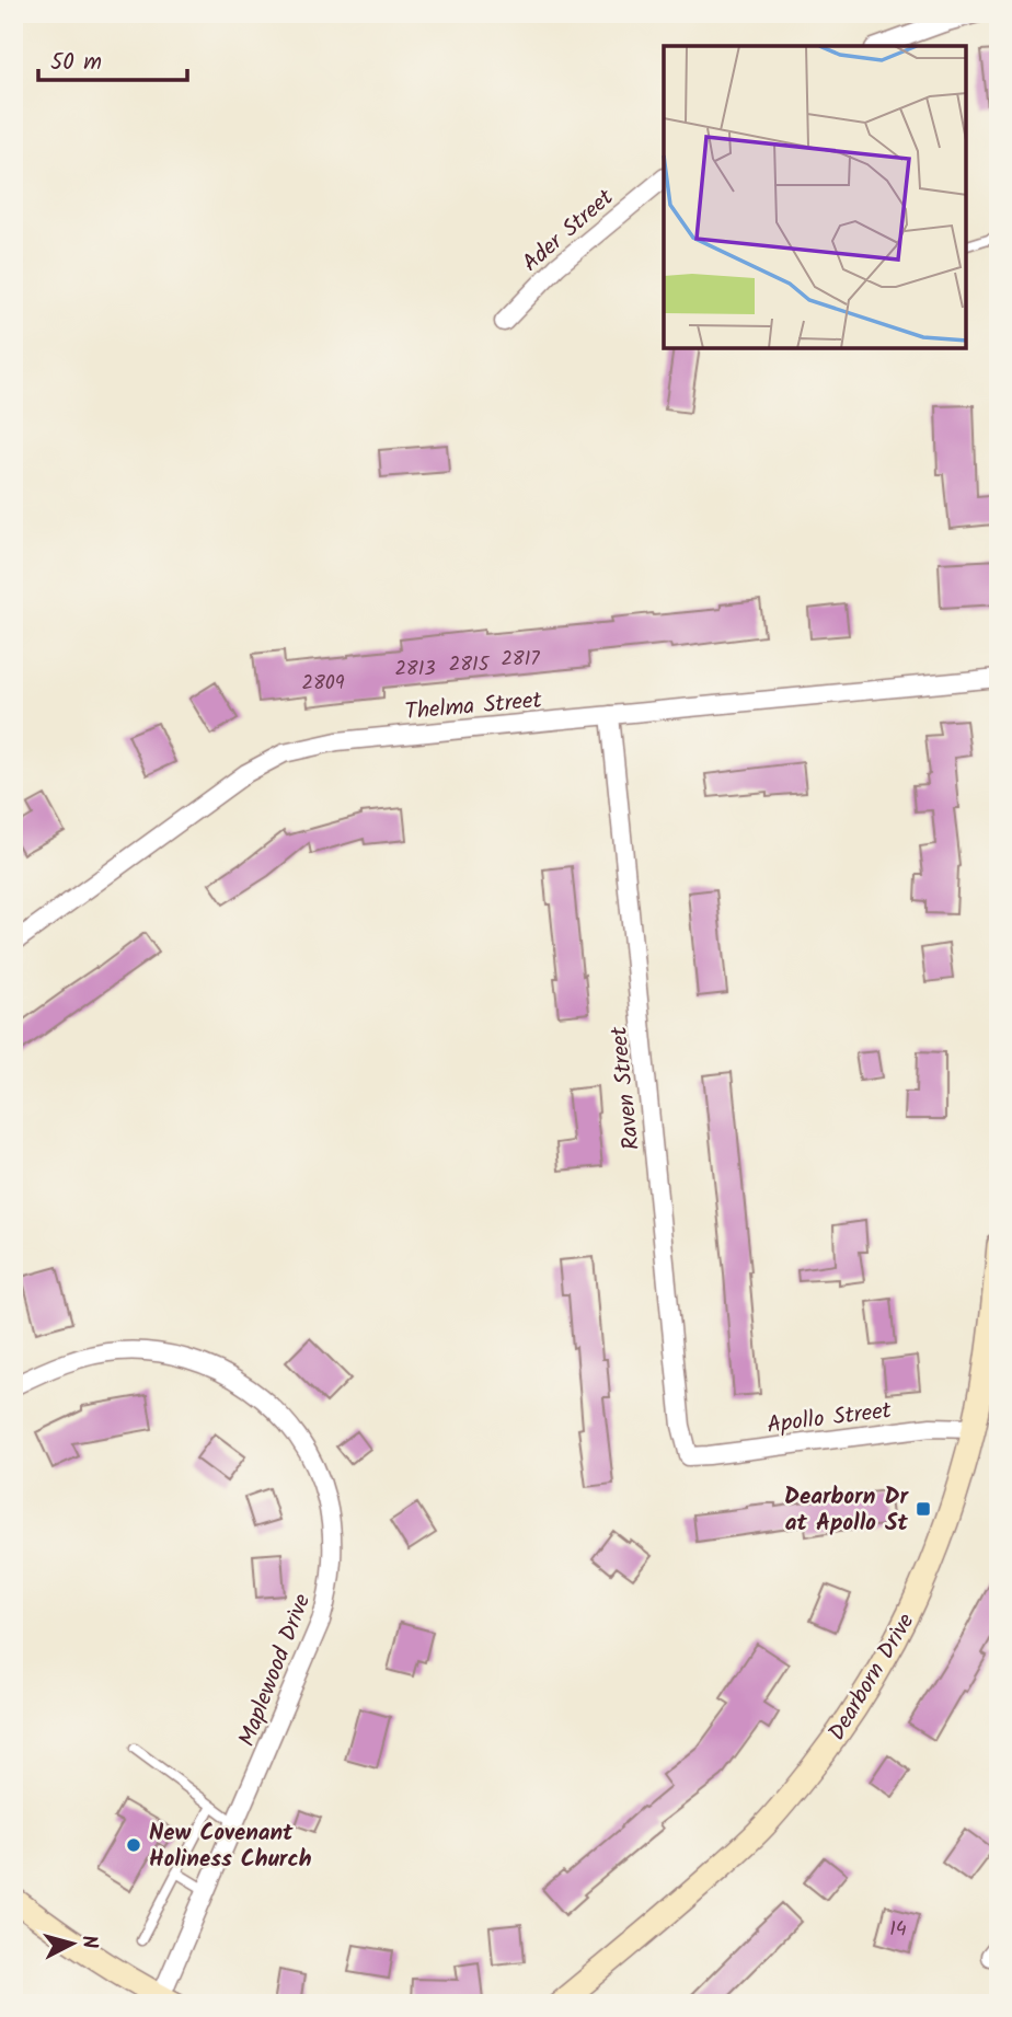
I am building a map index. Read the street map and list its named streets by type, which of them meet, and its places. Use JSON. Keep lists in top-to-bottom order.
{
  "streets": {
    "street": [
      "Ader Street",
      "Thelma Street",
      "Raven Street",
      "Apollo Street",
      "Maplewood Drive",
      "Dearborn Drive"
    ]
  },
  "crossings": [
    ["Thelma Street", "Raven Street"],
    ["Raven Street", "Apollo Street"],
    ["Apollo Street", "Dearborn Drive"]
  ],
  "places": {
    "transit": ["Dearborn Dr at Apollo St"],
    "other": ["New Covenant Holiness Church"]
  },
  "house_numbers": [
    "2817",
    "2815",
    "2813",
    "2809",
    "14"
  ],
  "scale_bar": "50 m",
  "north": "right"
}
